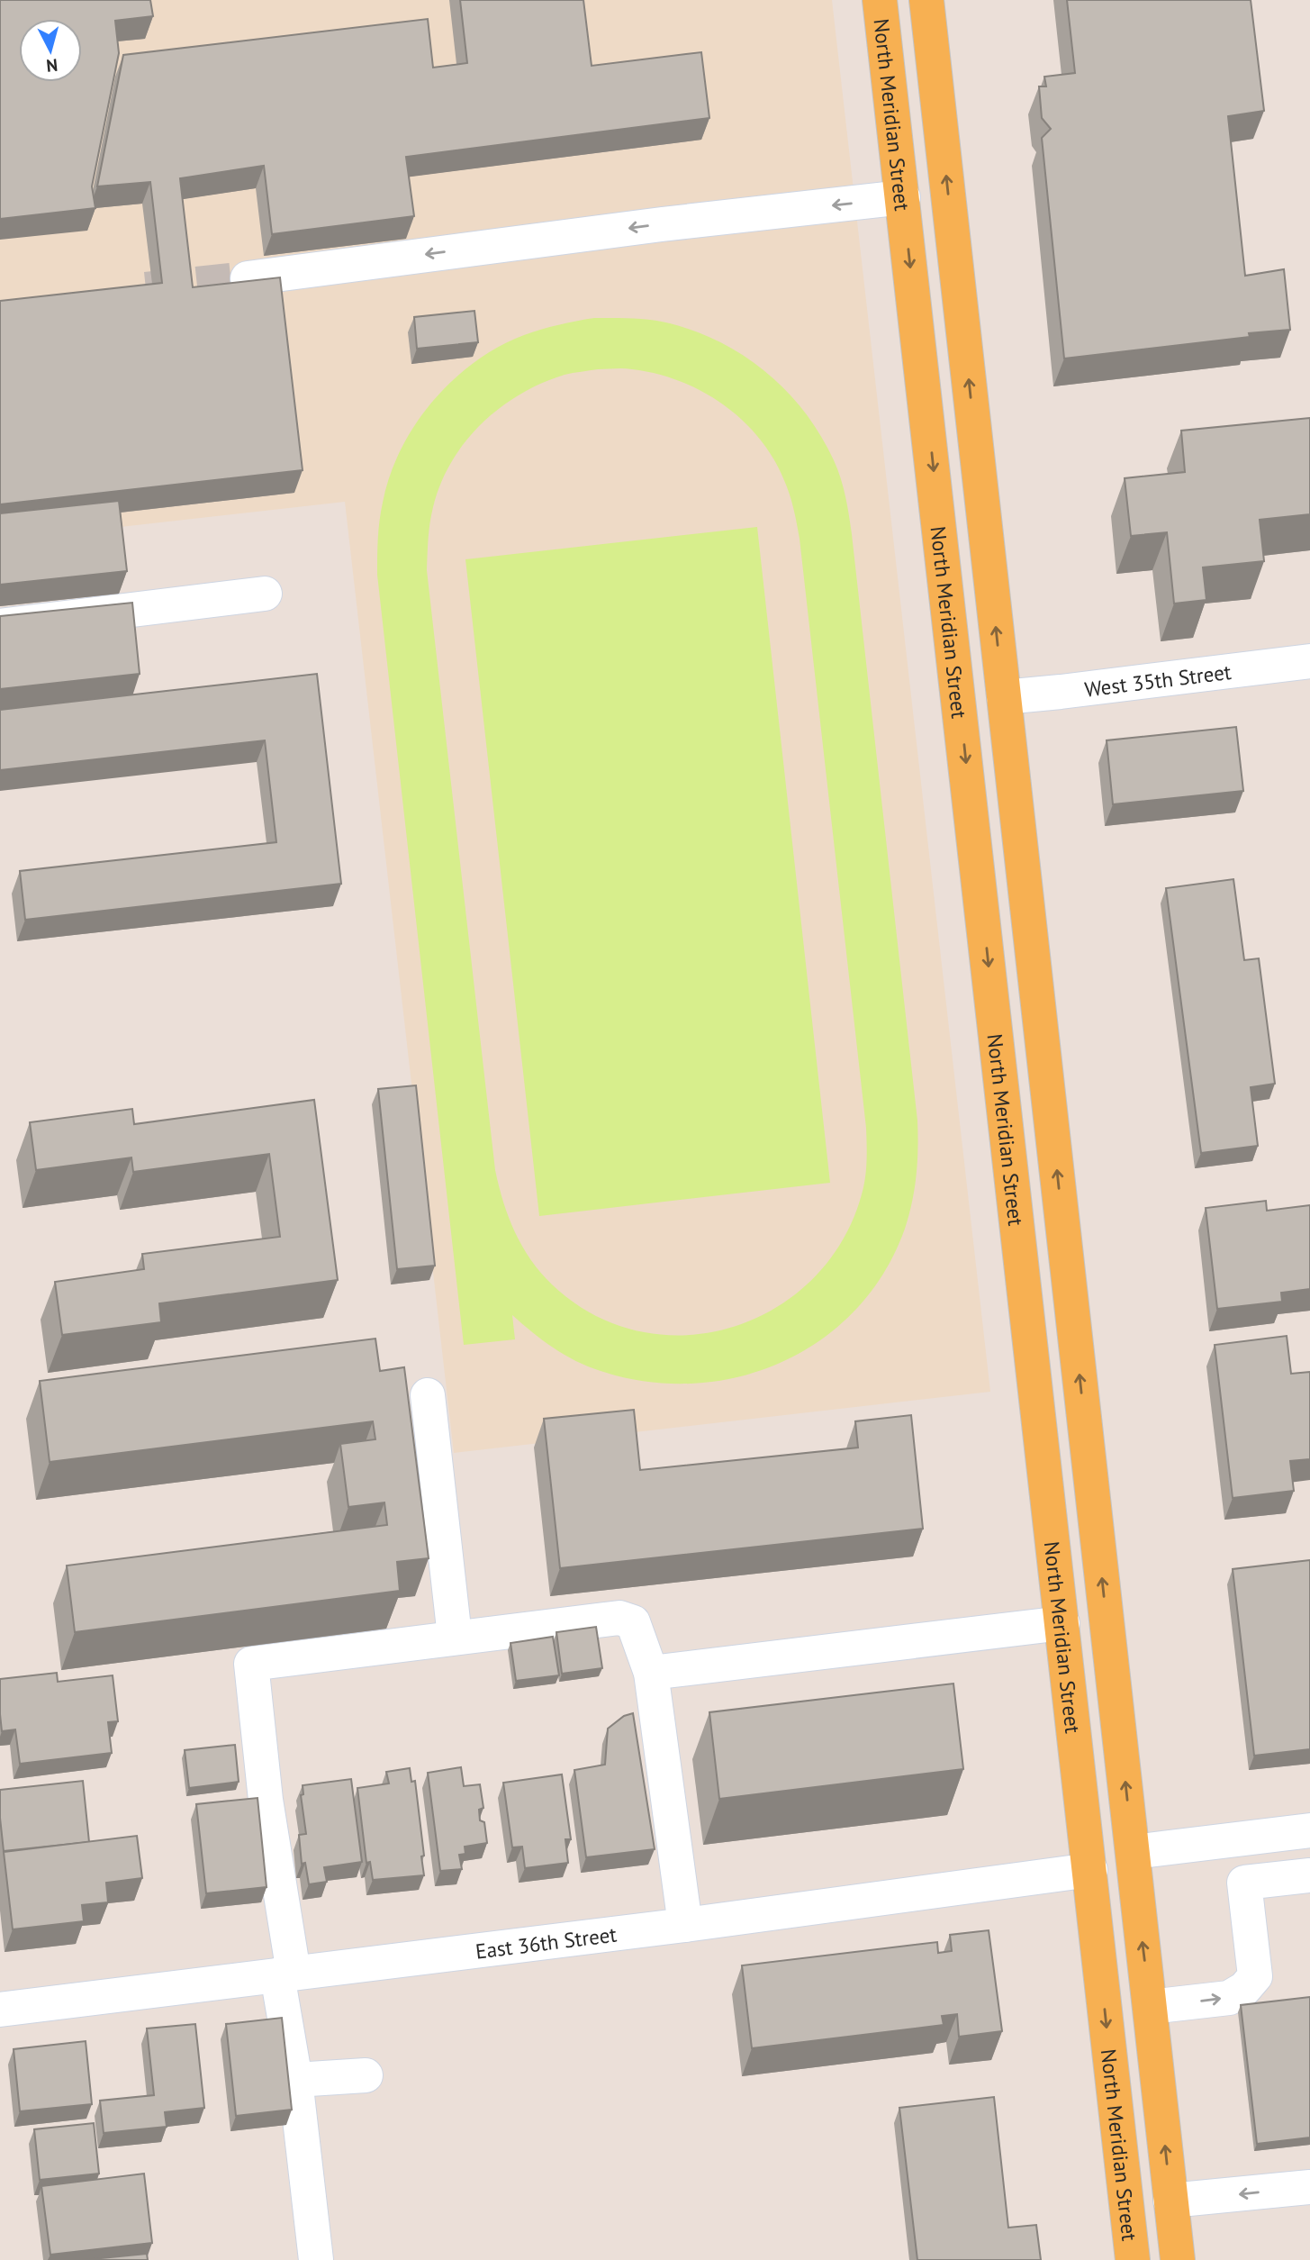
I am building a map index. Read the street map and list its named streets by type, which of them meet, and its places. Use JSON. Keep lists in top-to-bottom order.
{
  "streets": {
    "main road": ["North Meridian Street"],
    "street": ["West 35th Street", "East 36th Street"]
  },
  "crossings": [
    ["North Meridian Street", "East 36th Street"]
  ],
  "north": "bottom"
}
